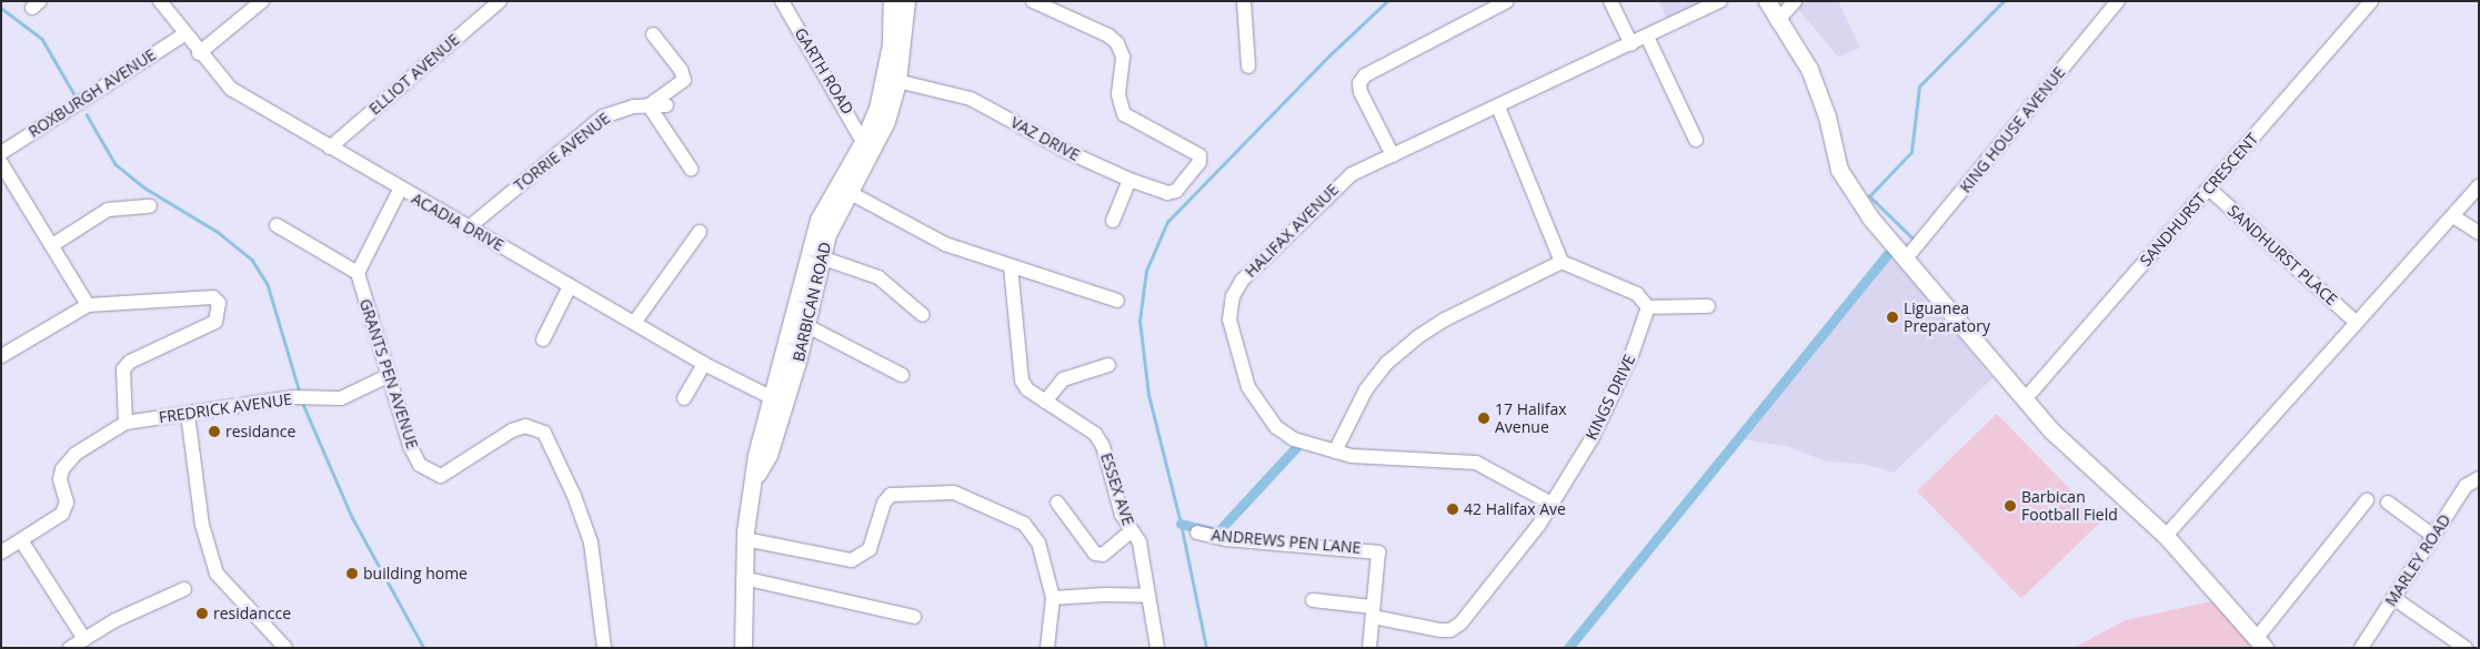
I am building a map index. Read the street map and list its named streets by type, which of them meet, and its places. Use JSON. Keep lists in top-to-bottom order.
{
  "streets": {
    "main road": ["BARBICAN ROAD"],
    "street": [
      "GARTH ROAD",
      "ELLIOT AVENUE",
      "ROXBURGH AVENUE",
      "KING HOUSE AVENUE",
      "VAZ DRIVE",
      "TORRIE AVENUE",
      "SANDHURST CRESCENT",
      "ACADIA DRIVE",
      "HALIFAX AVENUE",
      "SANDHURST PLACE",
      "GRANTS PEN AVENUE",
      "KINGS DRIVE",
      "FREDRICK AVENUE",
      "ESSEX AVE",
      "ANDREWS PEN LANE",
      "MARLEY ROAD"
    ]
  },
  "crossings": [
    ["GARTH ROAD", "BARBICAN ROAD"],
    ["ELLIOT AVENUE", "ACADIA DRIVE"],
    ["ROXBURGH AVENUE", "ACADIA DRIVE"],
    ["VAZ DRIVE", "BARBICAN ROAD"],
    ["TORRIE AVENUE", "ACADIA DRIVE"],
    ["SANDHURST CRESCENT", "SANDHURST PLACE"],
    ["ACADIA DRIVE", "BARBICAN ROAD"],
    ["HALIFAX AVENUE", "KINGS DRIVE"],
    ["GRANTS PEN AVENUE", "FREDRICK AVENUE"],
    ["KINGS DRIVE", "ANDREWS PEN LANE"]
  ],
  "places": [
    "Liguanea Preparatory",
    "17 Halifax Avenue",
    "residance",
    "Barbican Football Field",
    "42 Halifax Ave",
    "building home",
    "residancce"
  ]
}
